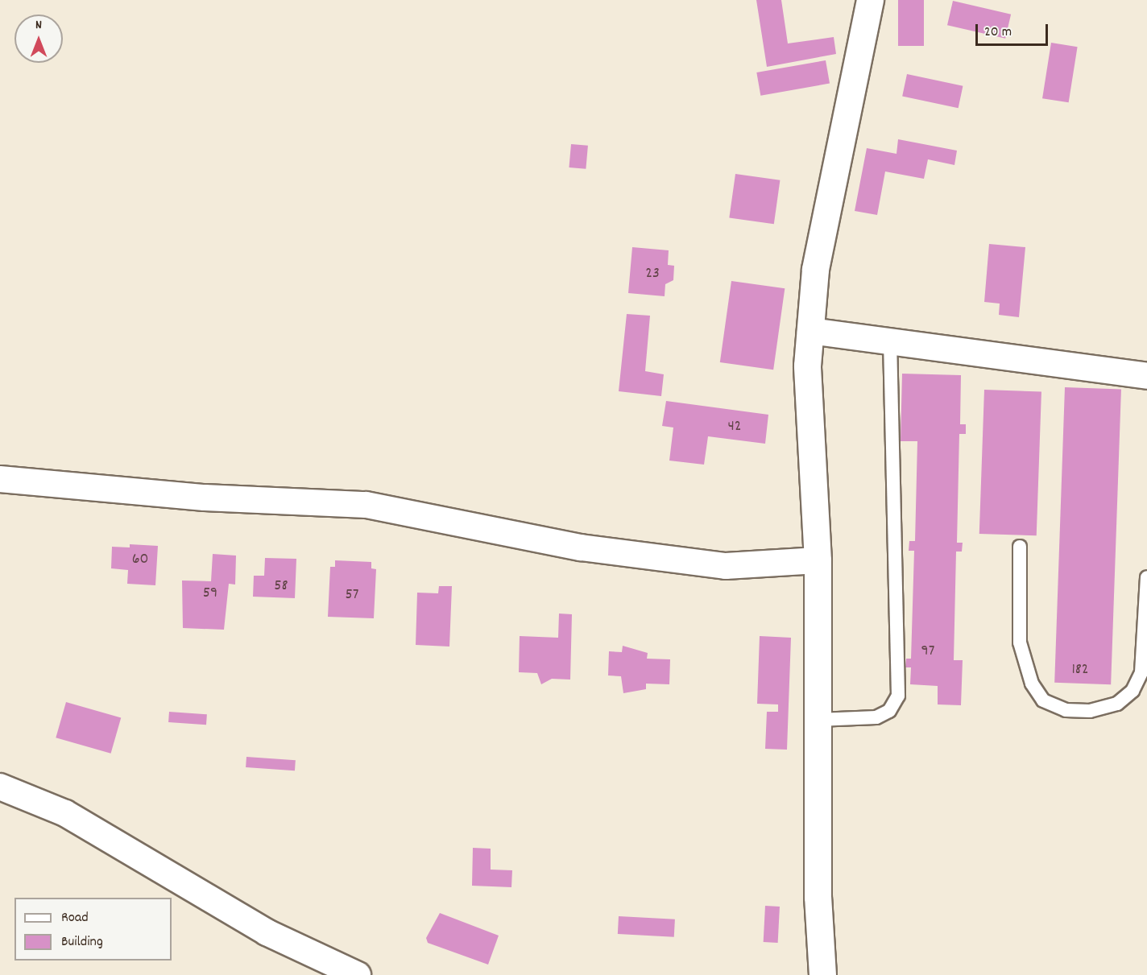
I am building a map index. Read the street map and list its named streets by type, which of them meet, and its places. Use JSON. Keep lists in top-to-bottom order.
{
  "house_numbers": [
    "23",
    "42",
    "60",
    "58",
    "59",
    "57",
    "97",
    "182"
  ],
  "legend": ["Road", "Building"],
  "scale_bar": "20 m",
  "north": "top"
}
